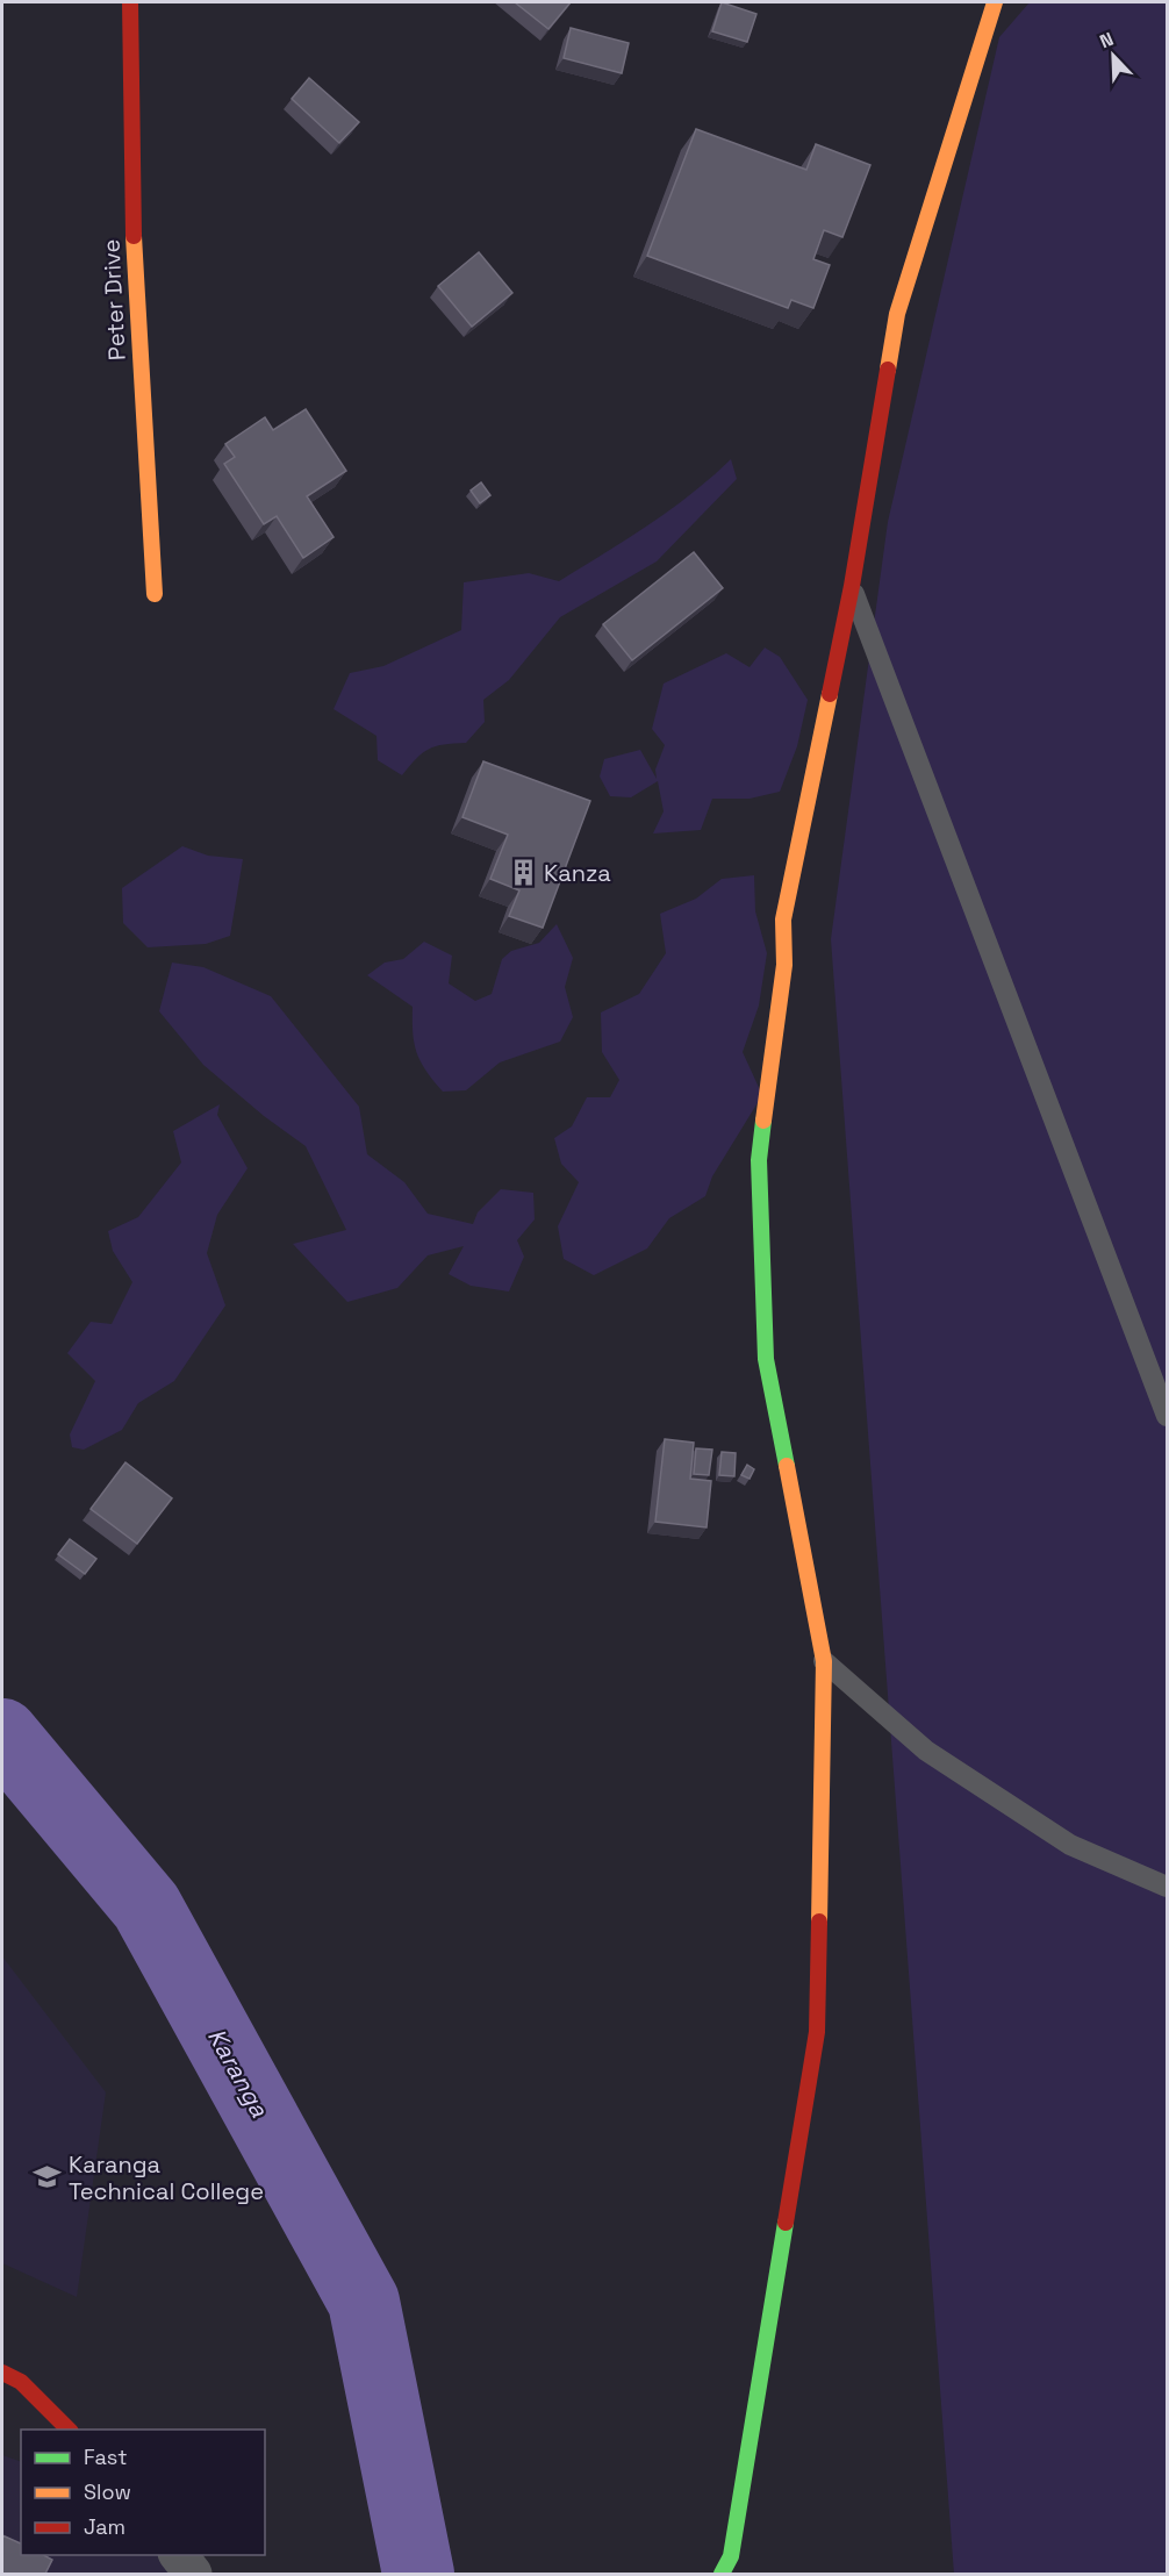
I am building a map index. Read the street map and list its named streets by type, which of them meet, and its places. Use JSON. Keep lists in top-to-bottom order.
{
  "streets": {
    "street": ["Peter Drive"]
  },
  "water": ["Karanga"],
  "places": {
    "building": ["Kanza"],
    "school or university": ["Karanga Technical College"]
  },
  "legend": ["Fast", "Slow", "Jam"],
  "north": "top left"
}
